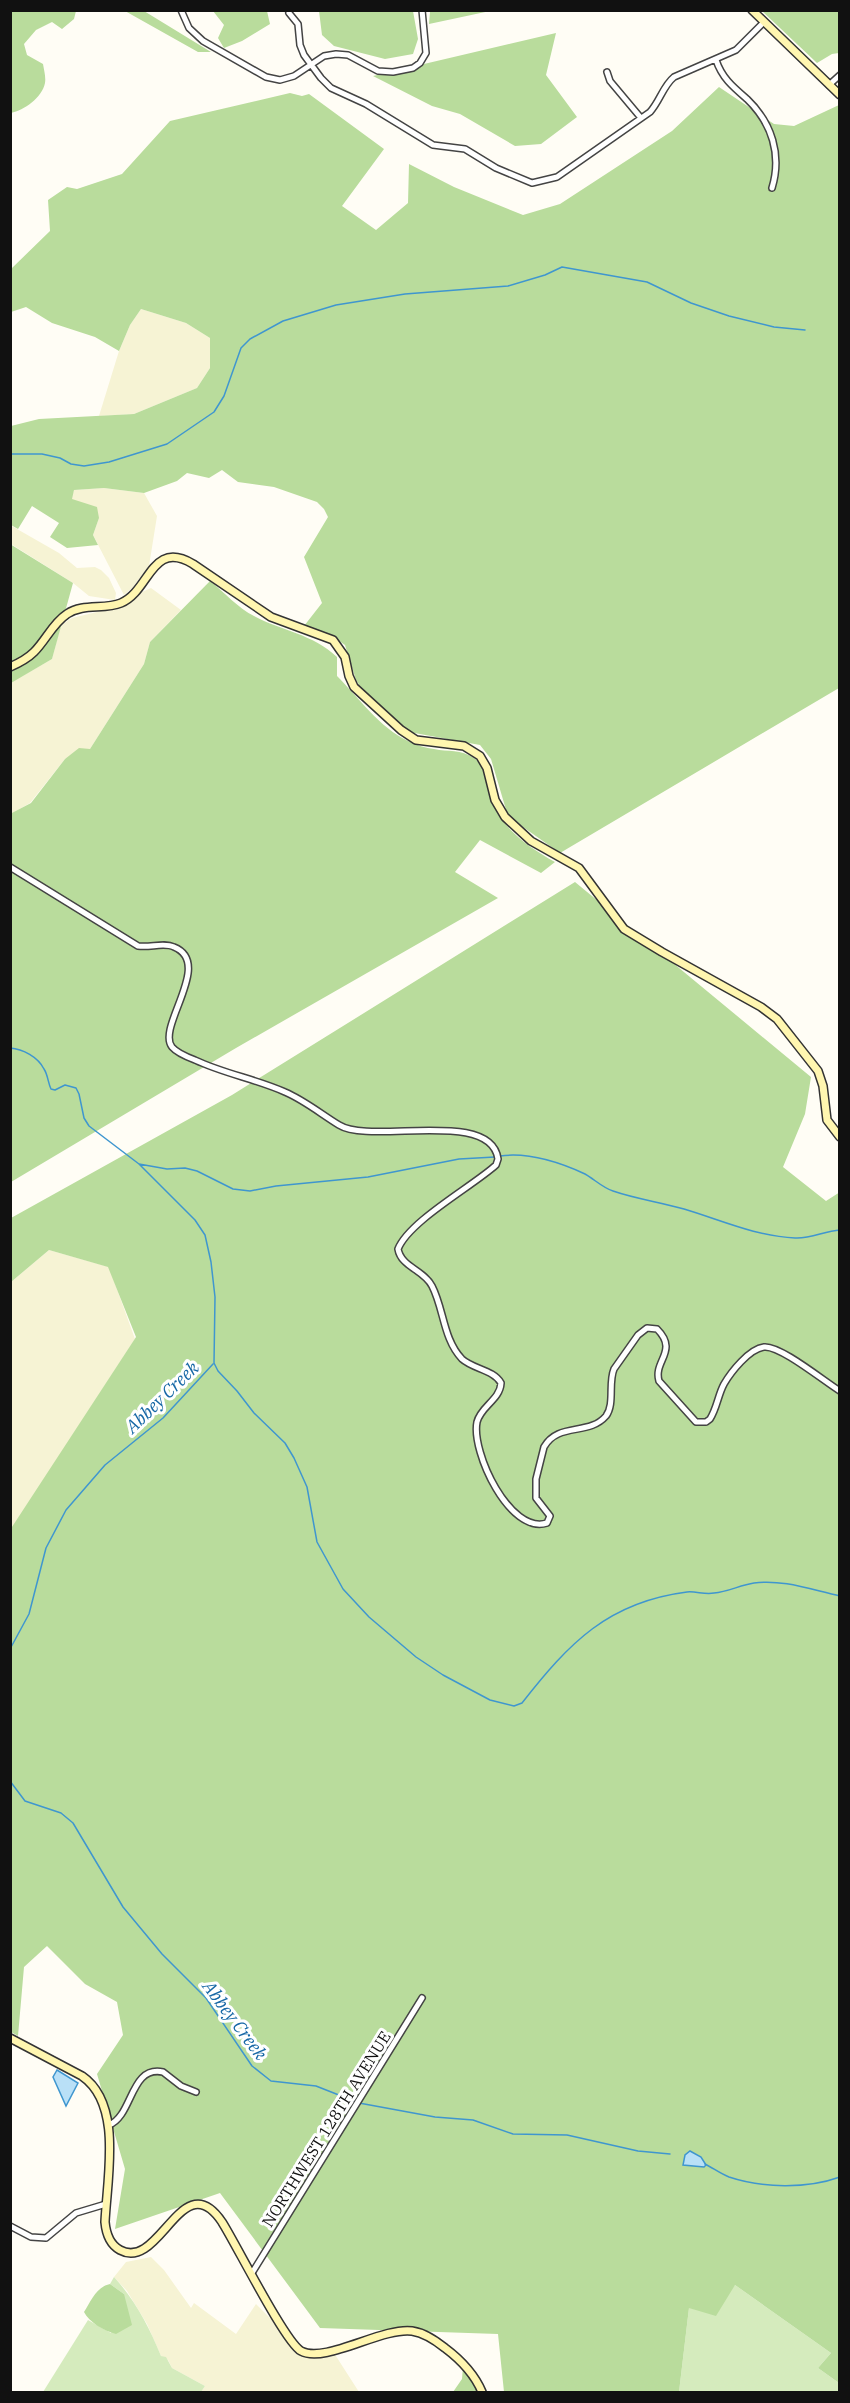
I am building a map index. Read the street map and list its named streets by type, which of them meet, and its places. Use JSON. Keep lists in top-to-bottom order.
{
  "streets": {
    "street": ["NORTHWEST 128TH AVENUE"]
  },
  "water": ["Abbey Creek"]
}
